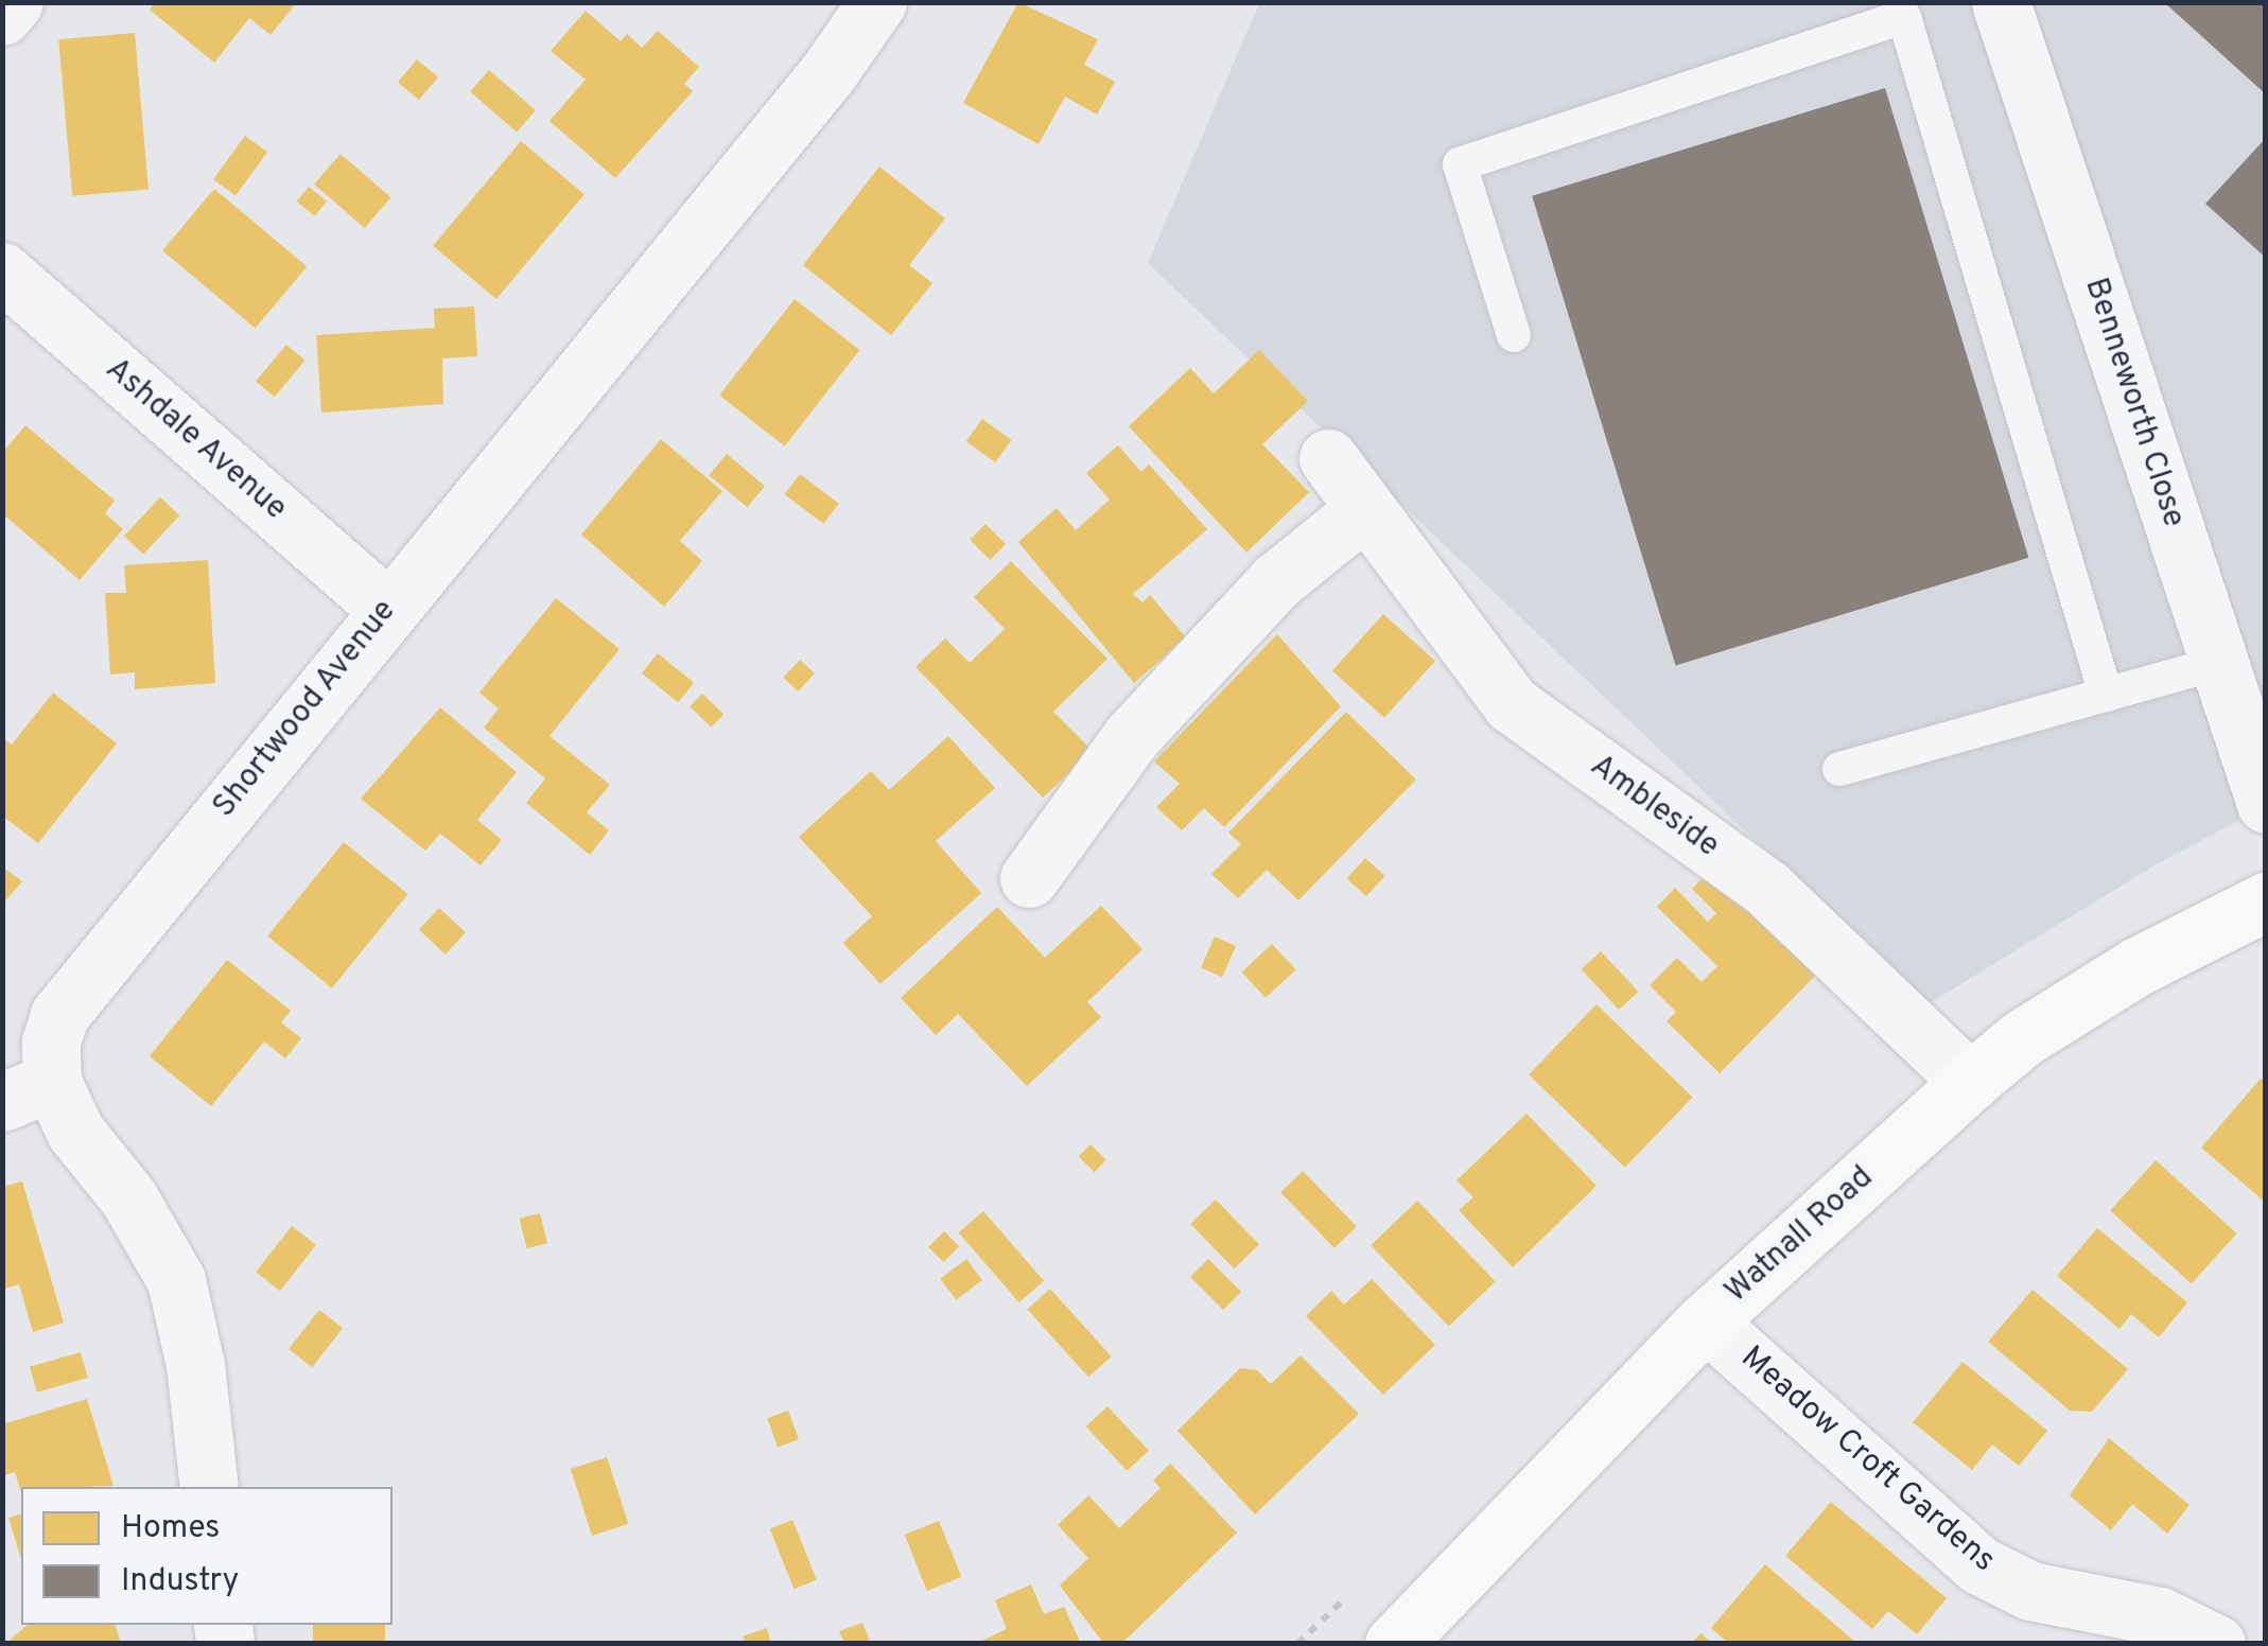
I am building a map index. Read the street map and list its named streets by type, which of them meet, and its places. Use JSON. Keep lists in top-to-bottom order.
{
  "streets": {
    "main road": ["Watnall Road"],
    "street": [
      "Benneworth Close",
      "Ashdale Avenue",
      "Shortwood Avenue",
      "Ambleside",
      "Meadow Croft Gardens"
    ]
  },
  "crossings": [
    ["Ashdale Avenue", "Shortwood Avenue"],
    ["Ambleside", "Watnall Road"],
    ["Watnall Road", "Meadow Croft Gardens"]
  ],
  "legend": ["Homes", "Industry"]
}
